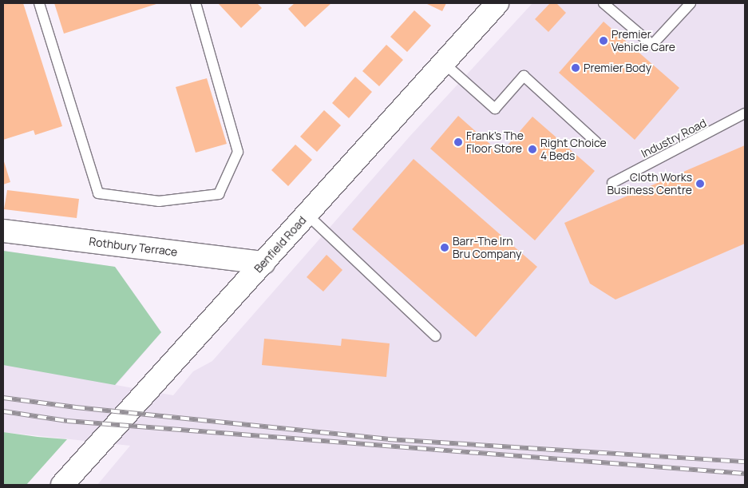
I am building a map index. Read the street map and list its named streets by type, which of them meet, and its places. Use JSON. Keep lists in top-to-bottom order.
{
  "streets": {
    "street": ["Benfield Road", "Rothbury Terrace"],
    "lane": ["Industry Road"]
  },
  "crossings": [
    ["Benfield Road", "Rothbury Terrace"]
  ],
  "places": [
    "Premier Vehicle Care",
    "Premier Body",
    "Frank's The Floor Store",
    "Right Choice 4 Beds",
    "Cloth Works Business Centre",
    "Barr-The Irn Bru Company"
  ]
}
